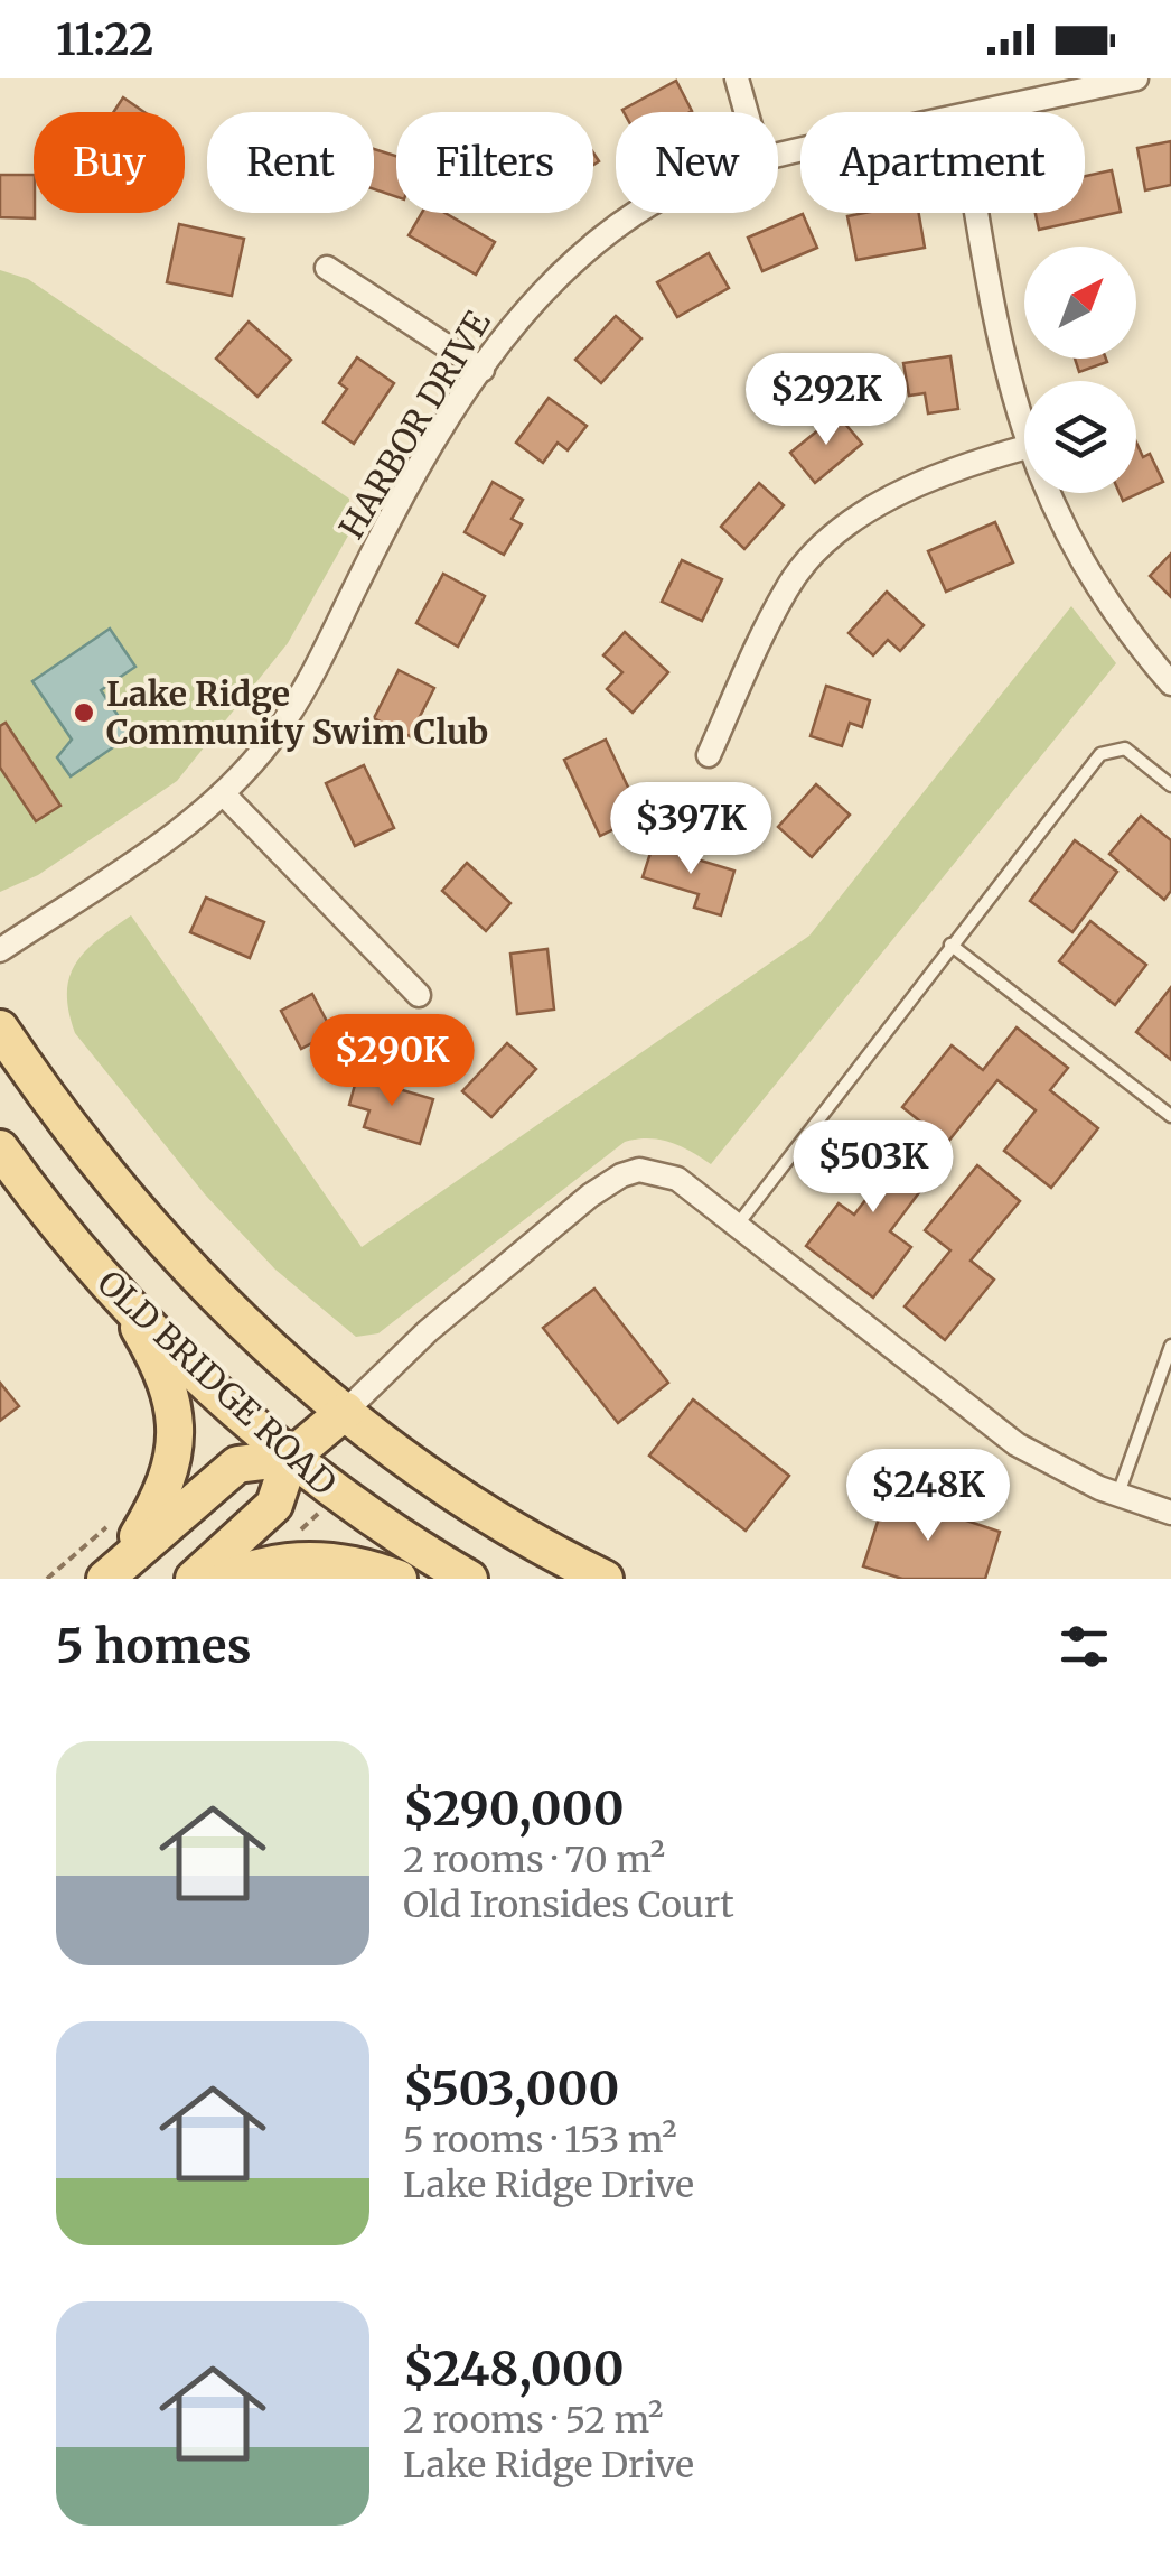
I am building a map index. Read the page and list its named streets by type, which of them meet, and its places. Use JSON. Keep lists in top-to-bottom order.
{
  "streets": {
    "main road": ["OLD BRIDGE ROAD"],
    "street": ["HARBOR DRIVE"]
  },
  "places": ["Lake Ridge Community Swim Club"],
  "north": "top right",
  "page": {
    "status": "11:22",
    "chip": [
      "Buy",
      "Rent",
      "Filters",
      "New",
      "Apartment"
    ],
    "price": [
      "$292K",
      "$397K",
      "$290K",
      "$503K",
      "$248K"
    ],
    "heading": "5 homes",
    "list": [
      {
        "name": "$290,000",
        "note": "2 rooms · 70 m² · Old Ironsides Court"
      },
      {
        "name": "$503,000",
        "note": "5 rooms · 153 m² · Lake Ridge Drive"
      },
      {
        "name": "$248,000",
        "note": "2 rooms · 52 m² · Lake Ridge Drive"
      }
    ]
  }
}
